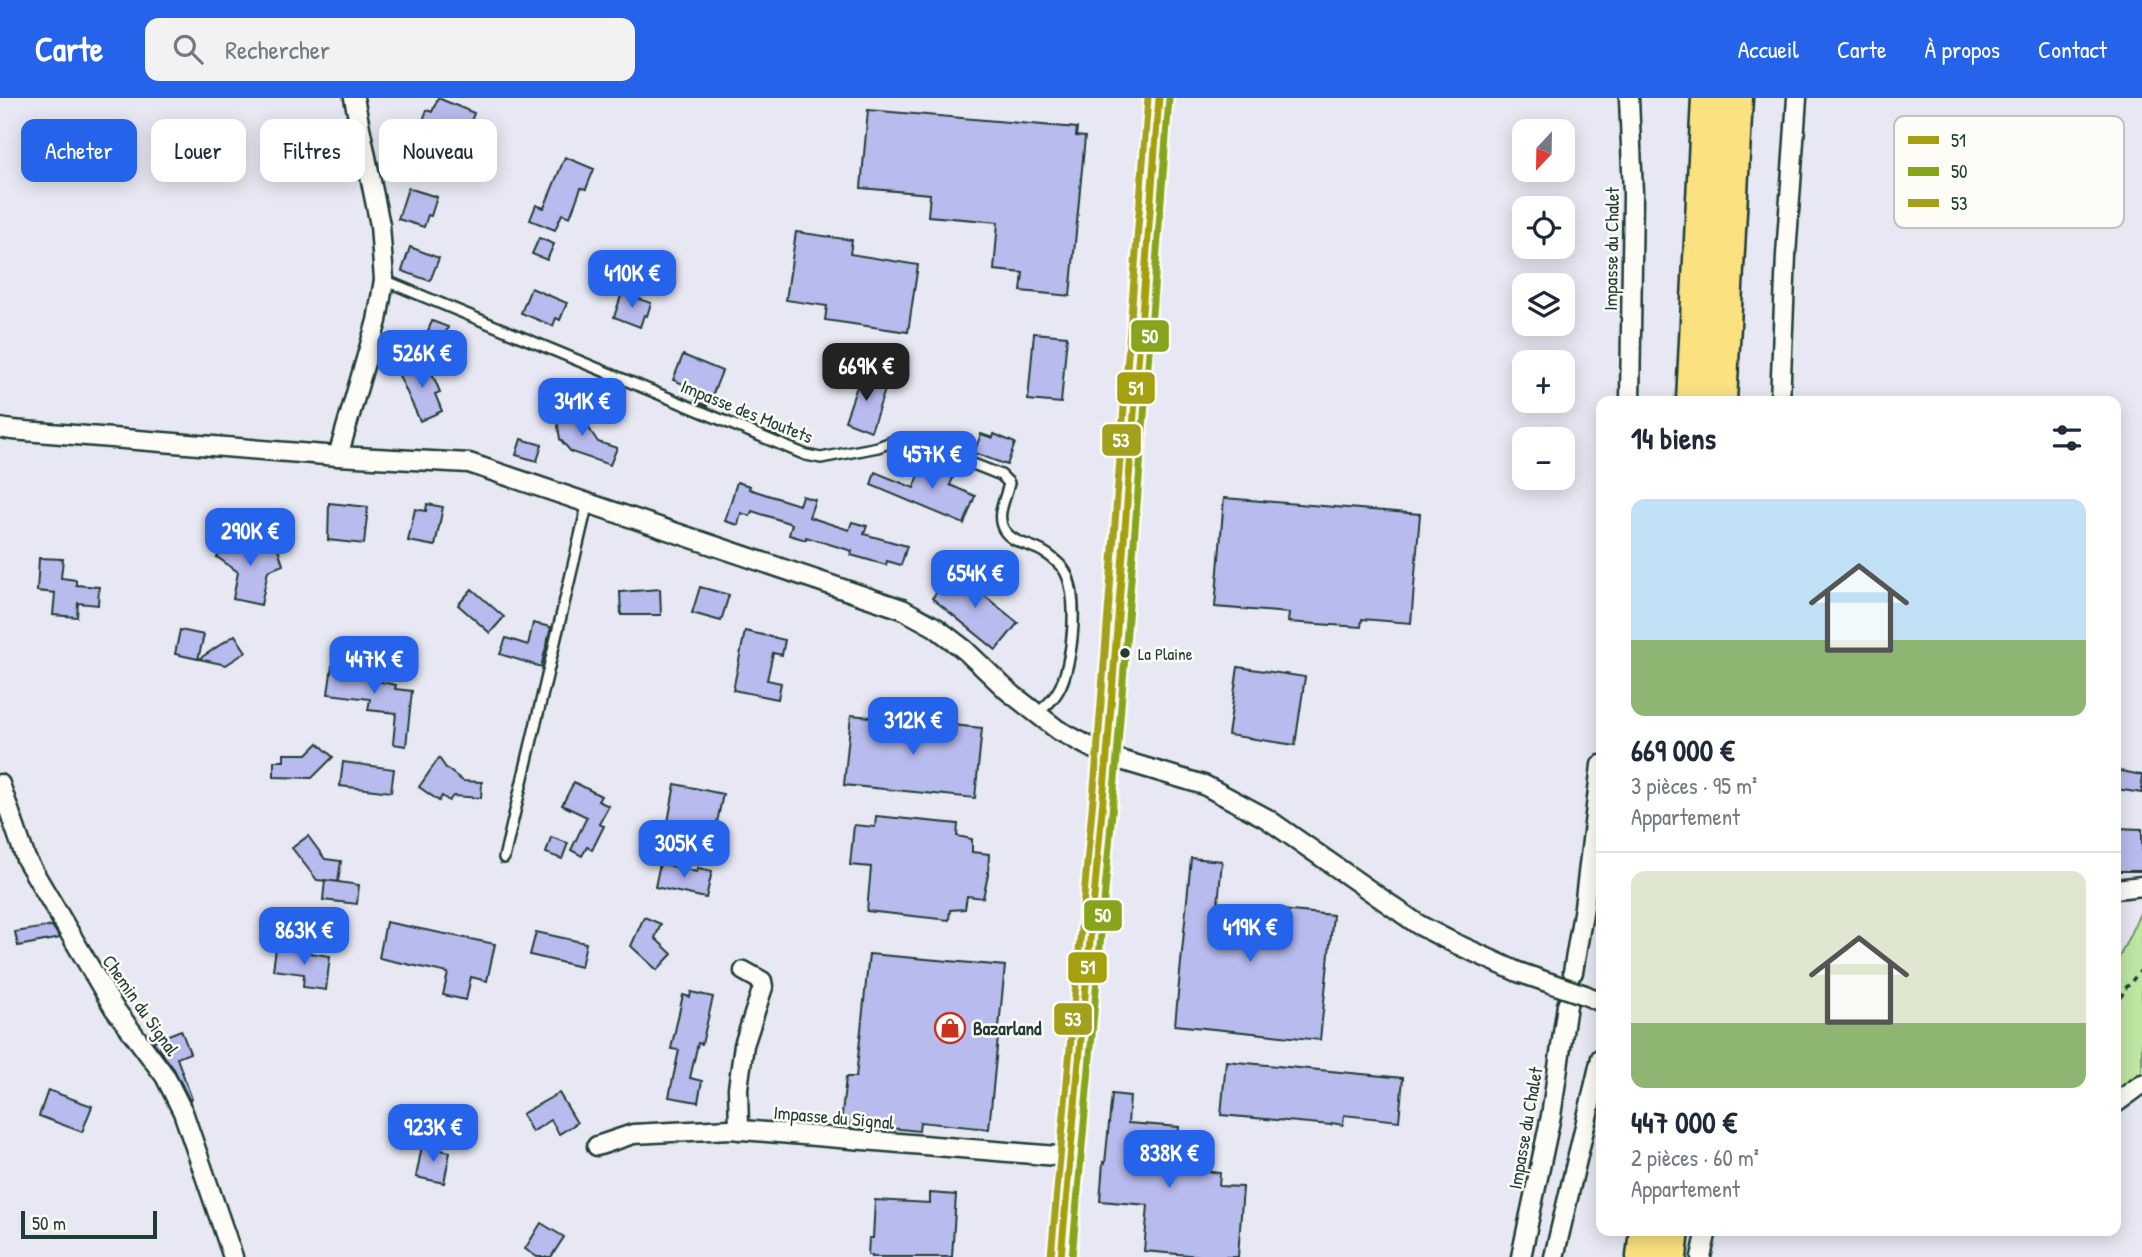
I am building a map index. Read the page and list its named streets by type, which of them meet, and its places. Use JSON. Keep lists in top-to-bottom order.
{
  "streets": {
    "street": ["Impasse du Chalet", "Chemin du Signal", "Impasse du Signal"],
    "lane": ["Impasse des Moutets"]
  },
  "places": {
    "other": ["La Plaine"],
    "shop": ["Bazarland"]
  },
  "lines": ["transit line 51", "transit line 53", "transit line 50"],
  "legend": ["51", "50", "53"],
  "scale_bar": "50 m",
  "north": "bottom",
  "page": {
    "header": "Carte",
    "search": "Rechercher",
    "nav": [
      "Accueil",
      "Carte",
      "À propos",
      "Contact"
    ],
    "map_buttons": ["+", "−"],
    "chip": [
      "Acheter",
      "Louer",
      "Filtres",
      "Nouveau"
    ],
    "price": [
      "410K €",
      "526K €",
      "669K €",
      "341K €",
      "457K €",
      "290K €",
      "654K €",
      "447K €",
      "312K €",
      "305K €",
      "419K €",
      "863K €",
      "923K €",
      "838K €"
    ],
    "heading": "14 biens",
    "list": [
      {
        "name": "669 000 €",
        "note": "3 pièces · 95 m² · Appartement"
      },
      {
        "name": "447 000 €",
        "note": "2 pièces · 60 m² · Appartement"
      }
    ],
    "scale": "50 m"
  }
}
